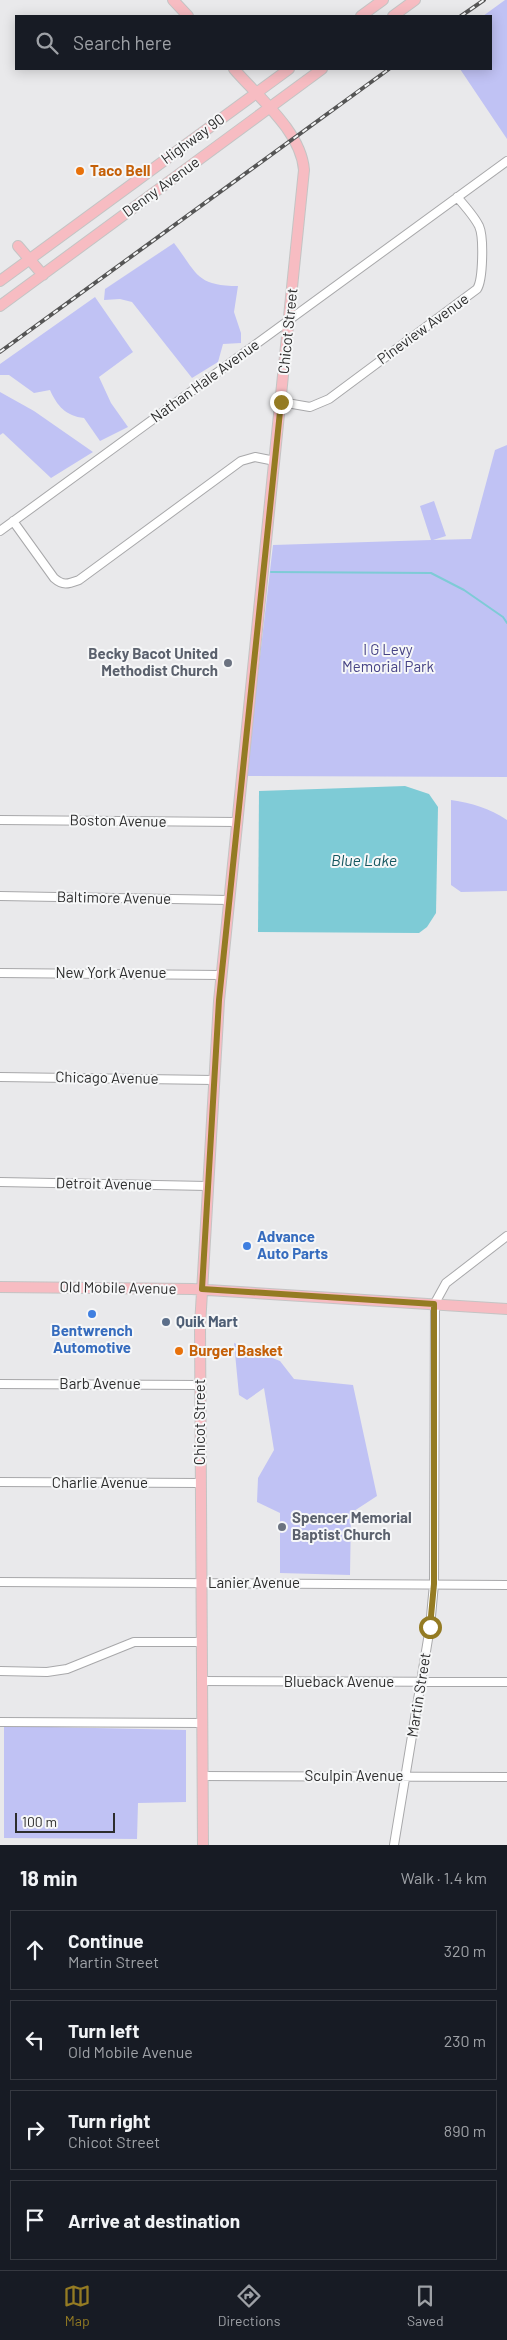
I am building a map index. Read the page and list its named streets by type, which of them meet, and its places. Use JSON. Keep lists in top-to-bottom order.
{
  "streets": {
    "main road": [
      "Highway 90",
      "Denny Avenue",
      "Chicot Street",
      "Old Mobile Avenue"
    ],
    "street": [
      "Pineview Avenue",
      "Nathan Hale Avenue",
      "Boston Avenue",
      "Baltimore Avenue",
      "New York Avenue",
      "Chicago Avenue",
      "Detroit Avenue",
      "Barb Avenue",
      "Charlie Avenue",
      "Lanier Avenue",
      "Blueback Avenue",
      "Martin Street",
      "Sculpin Avenue"
    ]
  },
  "crossings": [
    ["Highway 90", "Chicot Street"],
    ["Denny Avenue", "Chicot Street"],
    ["Pineview Avenue", "Chicot Street"],
    ["Pineview Avenue", "Nathan Hale Avenue"],
    ["Chicot Street", "Nathan Hale Avenue"],
    ["Chicot Street", "Boston Avenue"],
    ["Chicot Street", "Baltimore Avenue"],
    ["Chicot Street", "New York Avenue"],
    ["Chicot Street", "Chicago Avenue"],
    ["Chicot Street", "Detroit Avenue"],
    ["Chicot Street", "Old Mobile Avenue"],
    ["Chicot Street", "Barb Avenue"],
    ["Chicot Street", "Charlie Avenue"],
    ["Chicot Street", "Lanier Avenue"],
    ["Chicot Street", "Blueback Avenue"],
    ["Chicot Street", "Sculpin Avenue"],
    ["Old Mobile Avenue", "Martin Street"],
    ["Lanier Avenue", "Martin Street"],
    ["Blueback Avenue", "Martin Street"],
    ["Martin Street", "Sculpin Avenue"]
  ],
  "water": ["Blue Lake"],
  "parks": ["I G Levy Memorial Park"],
  "places": [
    "Taco Bell",
    "Becky Bacot United Methodist Church",
    "Advance Auto Parts",
    "Bentwrench Automotive",
    "Quik Mart",
    "Burger Basket",
    "Spencer Memorial Baptist Church"
  ],
  "scale_bar": "100 m",
  "page": {
    "search": "Search here",
    "scale": "100 m",
    "heading": ["18 min", "Walk · 1.4 km"],
    "list": [
      ["Continue", "Martin Street", "320 m"],
      ["Turn left", "Old Mobile Avenue", "230 m"],
      ["Turn right", "Chicot Street", "890 m"],
      "Arrive at destination"
    ],
    "nav": ["Map", "Directions", "Saved"]
  }
}
